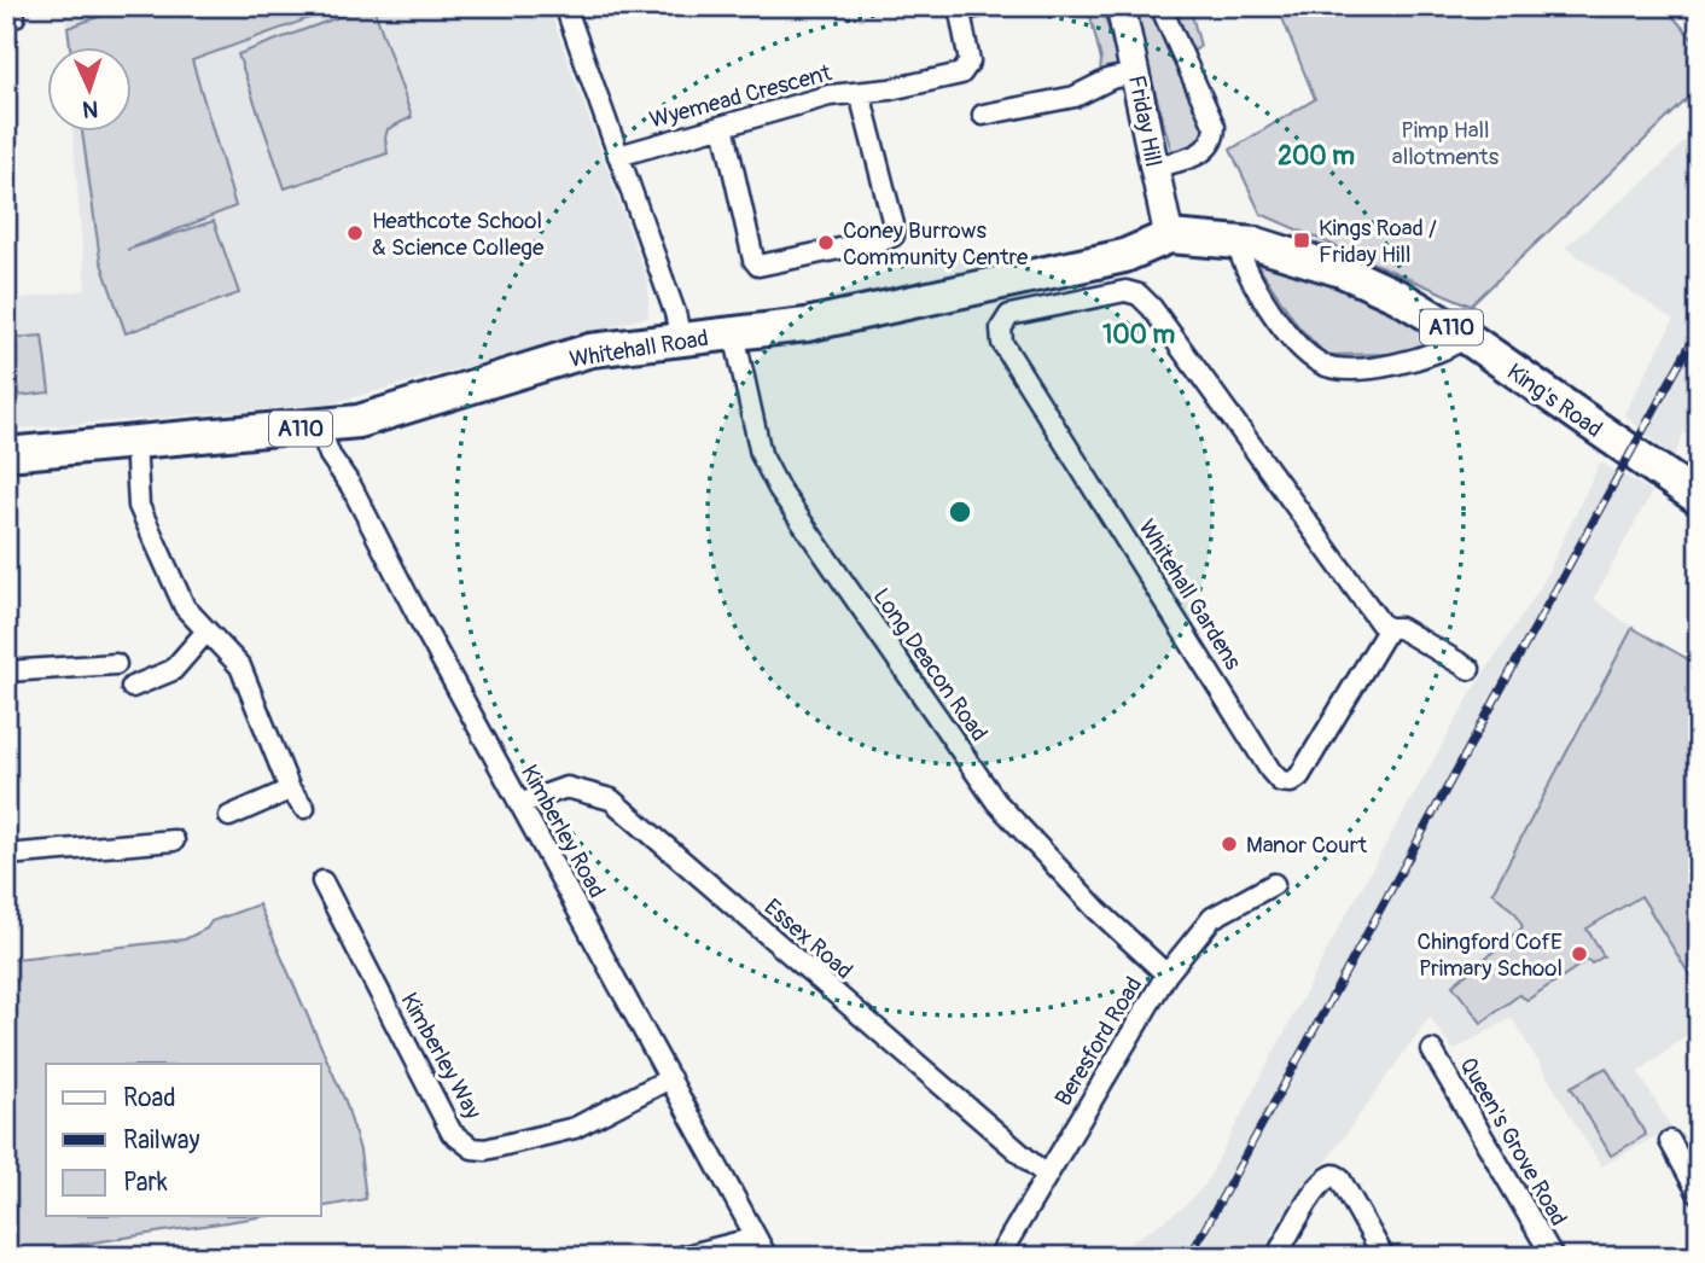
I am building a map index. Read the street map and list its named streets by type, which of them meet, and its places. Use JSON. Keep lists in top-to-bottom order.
{
  "streets": {
    "main road": [
      "Friday Hill",
      "A110",
      "Whitehall Road",
      "King's Road"
    ],
    "street": [
      "Wyemead Crescent",
      "Whitehall Gardens",
      "Long Deacon Road",
      "Kimberley Road",
      "Essex Road",
      "Beresford Road",
      "Kimberley Way",
      "Queen's Grove Road"
    ]
  },
  "crossings": [
    ["Friday Hill", "Whitehall Road"],
    ["Friday Hill", "King's Road"],
    ["Whitehall Road", "King's Road"],
    ["Whitehall Road", "Long Deacon Road"],
    ["Whitehall Road", "Kimberley Road"],
    ["Long Deacon Road", "Beresford Road"],
    ["Kimberley Road", "Essex Road"],
    ["Kimberley Road", "Kimberley Way"],
    ["Essex Road", "Beresford Road"]
  ],
  "parks": ["Pimp Hall allotments"],
  "places": {
    "other": [
      "Heathcote School & Science College",
      "Coney Burrows Community Centre",
      "Manor Court",
      "Chingford CofE Primary School"
    ],
    "transit": ["Kings Road / Friday Hill"]
  },
  "legend": ["Road", "Railway", "Park"],
  "north": "bottom",
  "rings": ["200 m", "100 m"]
}
